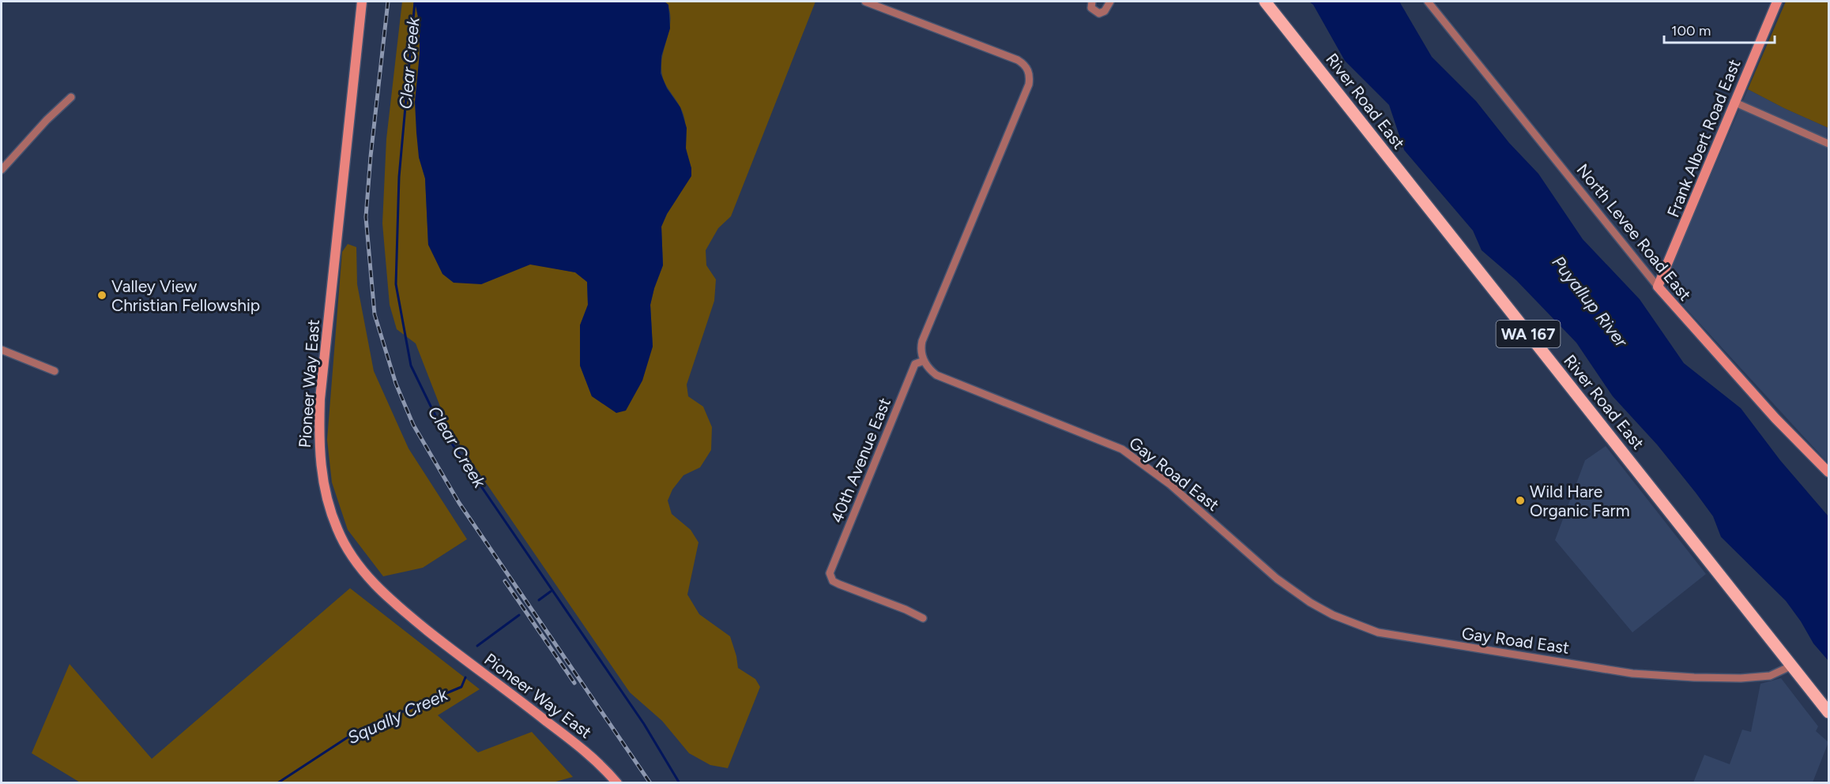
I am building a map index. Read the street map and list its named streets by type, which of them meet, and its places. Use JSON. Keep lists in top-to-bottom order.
{
  "streets": {
    "main road": [
      "River Road East",
      "Frank Albert Road East",
      "North Levee Road East",
      "WA 167",
      "Pioneer Way East"
    ],
    "street": ["40th Avenue East", "Gay Road East"]
  },
  "crossings": [
    ["River Road East", "Gay Road East"],
    ["Frank Albert Road East", "North Levee Road East"],
    ["40th Avenue East", "Gay Road East"]
  ],
  "water": ["Clear Creek", "Puyallup River", "Squally Creek"],
  "places": ["Valley View Christian Fellowship", "Wild Hare Organic Farm"],
  "scale_bar": "100 m"
}
